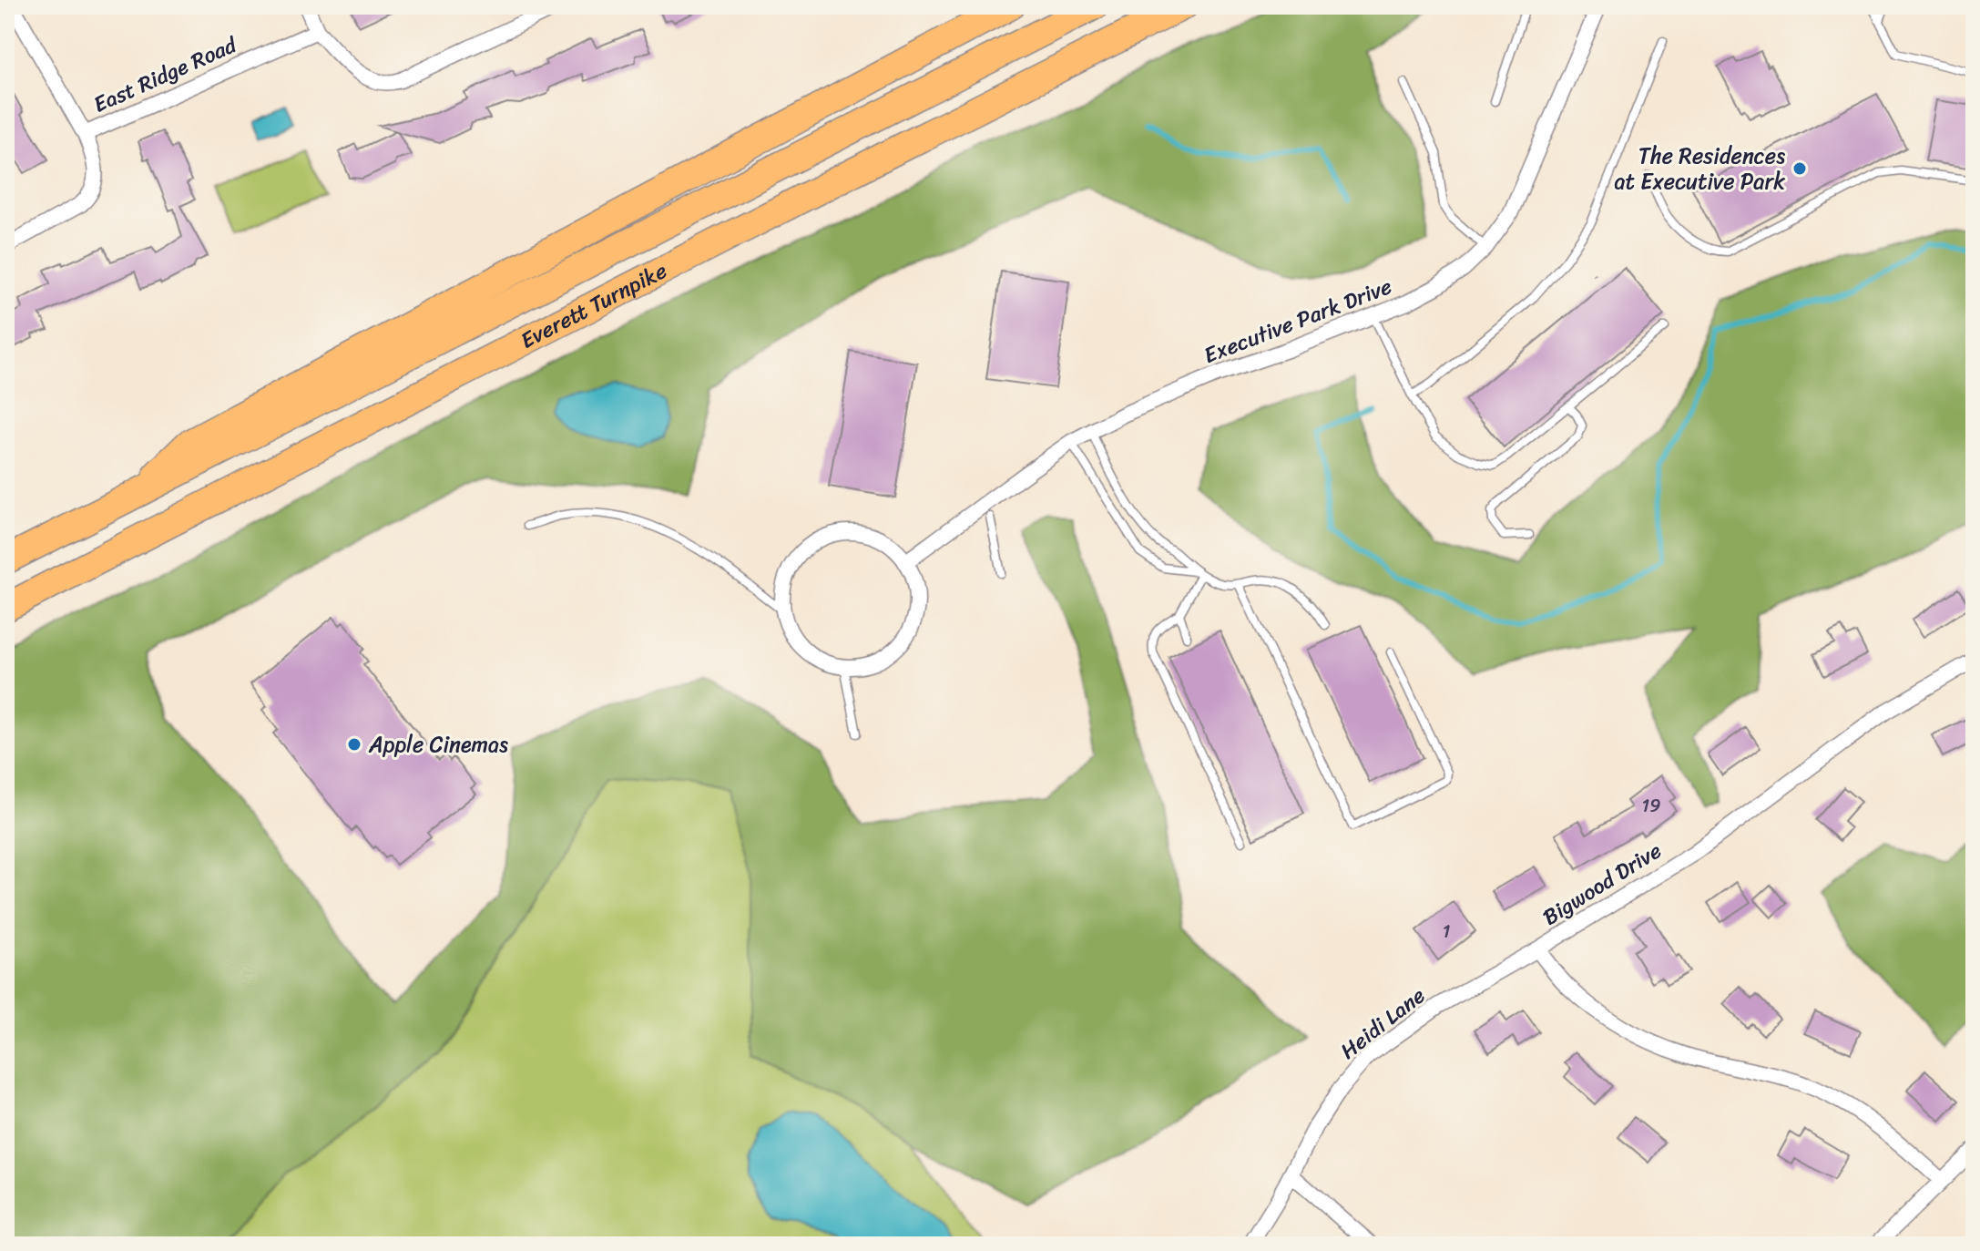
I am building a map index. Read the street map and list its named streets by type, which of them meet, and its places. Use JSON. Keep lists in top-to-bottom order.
{
  "streets": {
    "highway": ["Everett Turnpike"],
    "street": [
      "East Ridge Road",
      "Executive Park Drive",
      "Bigwood Drive",
      "Heidi Lane"
    ]
  },
  "crossings": [
    ["Bigwood Drive", "Heidi Lane"]
  ],
  "places": ["The Residences at Executive Park", "Apple Cinemas"],
  "house_numbers": ["19", "1"]
}
